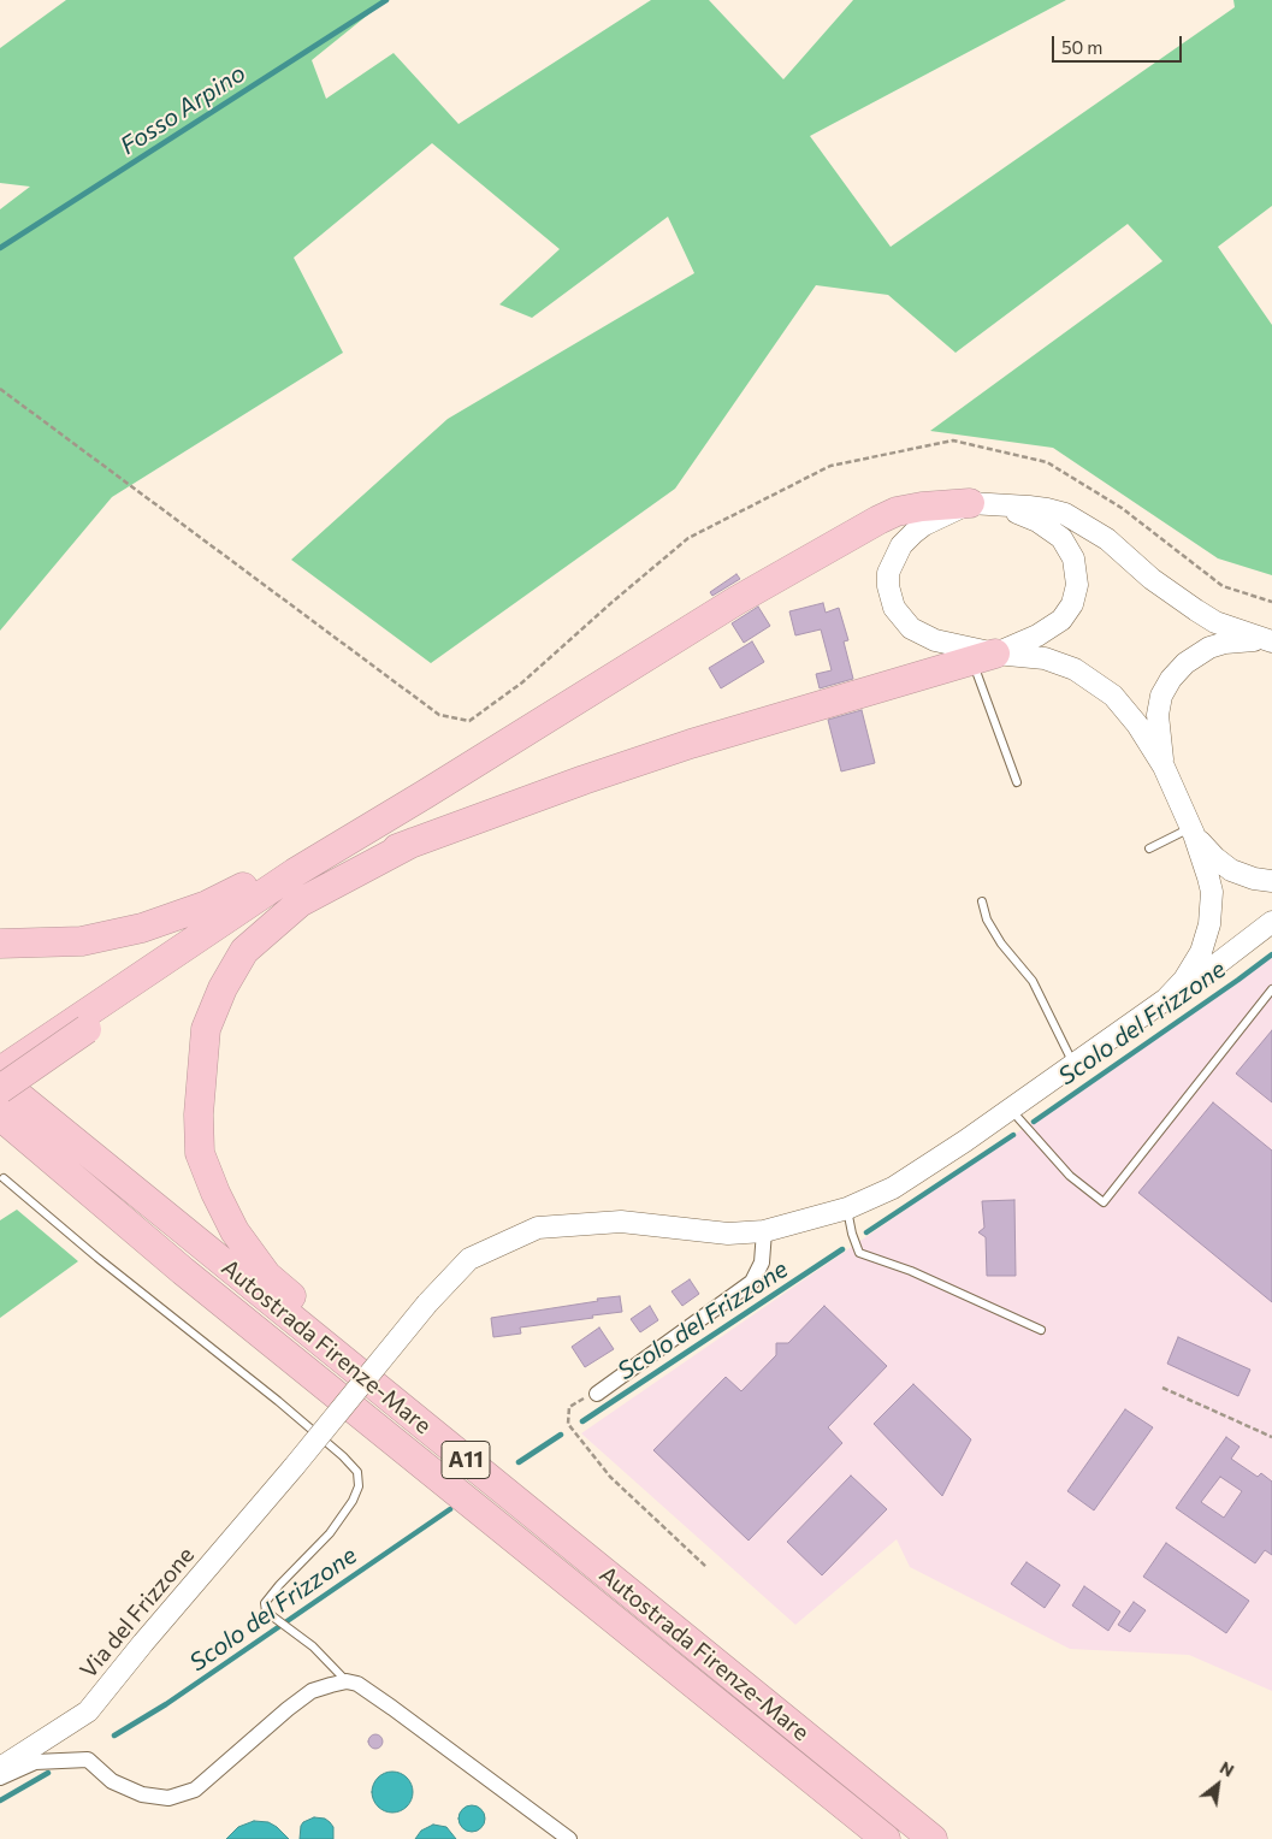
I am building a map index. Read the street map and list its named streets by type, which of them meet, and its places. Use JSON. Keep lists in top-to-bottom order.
{
  "streets": {
    "highway": ["Autostrada Firenze-Mare", "A11"],
    "street": ["Via del Frizzone"]
  },
  "water": ["Fosso Arpino", "Scolo del Frizzone"],
  "scale_bar": "50 m",
  "north": "top right"
}
